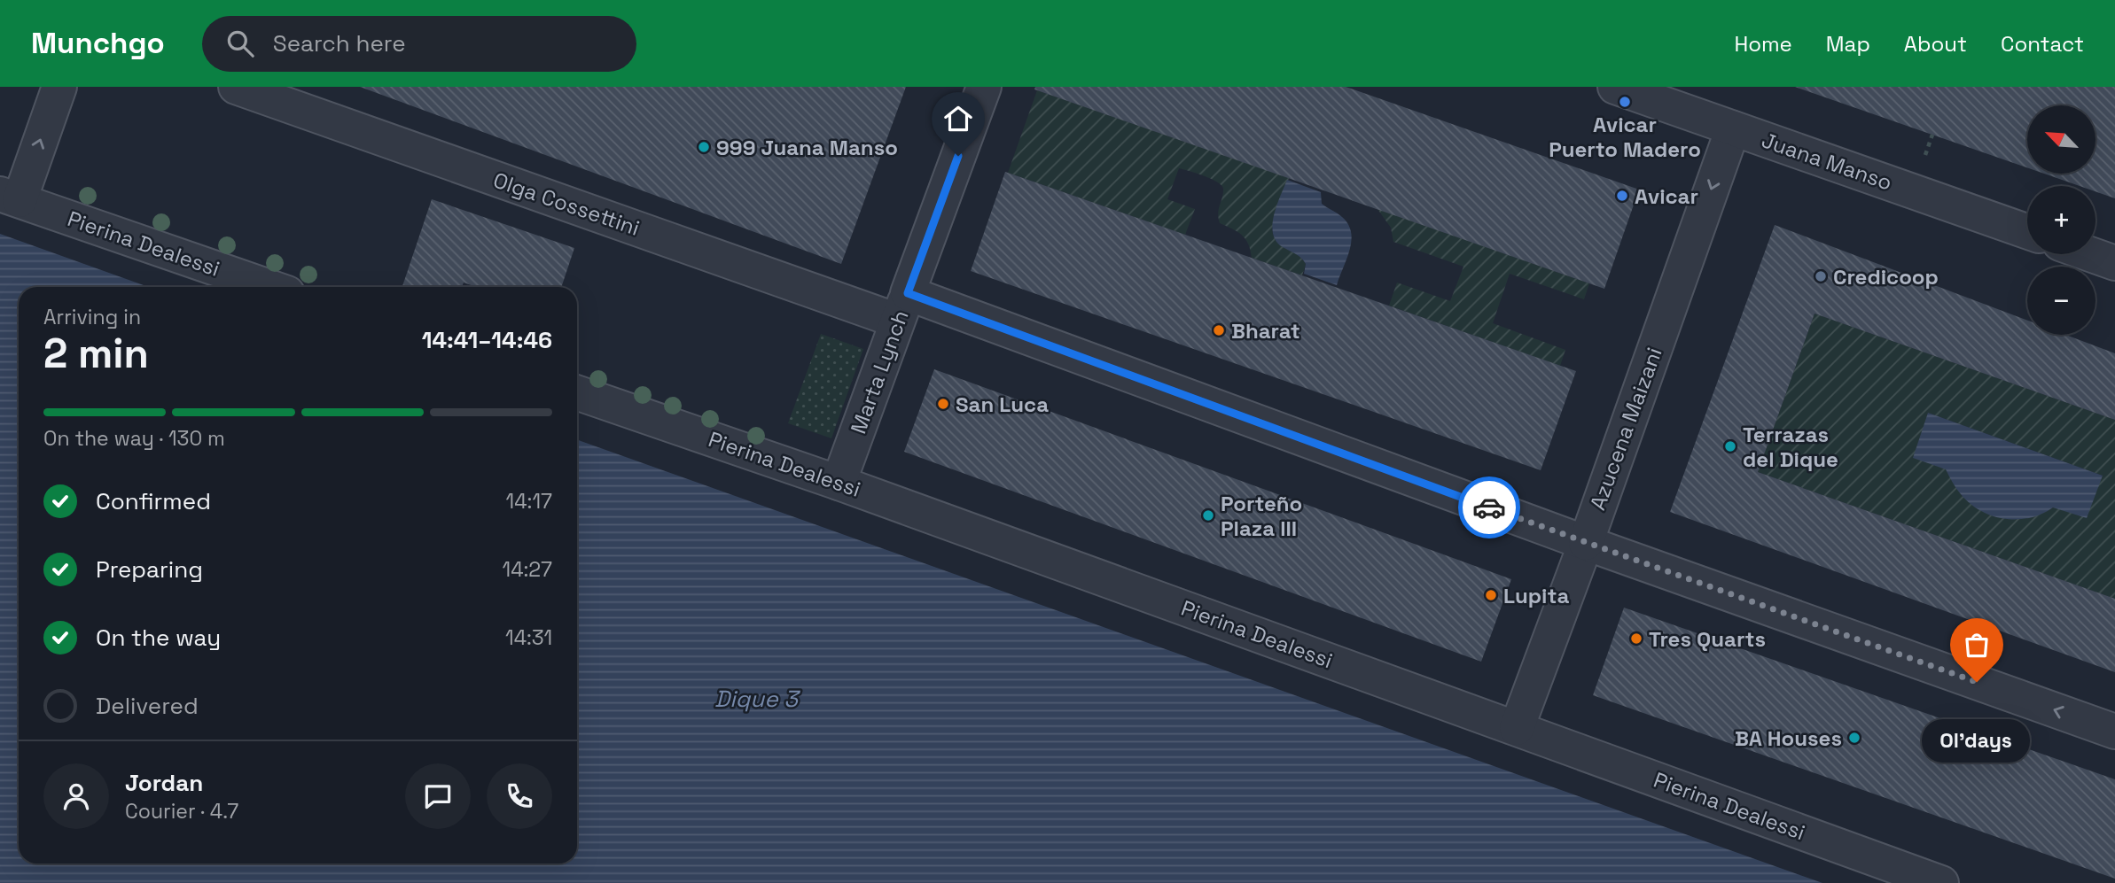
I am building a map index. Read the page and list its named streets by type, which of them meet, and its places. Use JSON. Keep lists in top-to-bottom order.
{
  "streets": {
    "street": [
      "Juana Manso",
      "Olga Cossettini",
      "Pierina Dealessi",
      "Marta Lynch",
      "Azucena Maizani"
    ]
  },
  "crossings": [
    ["Juana Manso", "Azucena Maizani"],
    ["Olga Cossettini", "Marta Lynch"],
    ["Olga Cossettini", "Azucena Maizani"],
    ["Pierina Dealessi", "Marta Lynch"],
    ["Pierina Dealessi", "Azucena Maizani"]
  ],
  "one_way": ["Azucena Maizani"],
  "water": ["Dique 3"],
  "places": [
    "Avicar Puerto Madero",
    "999 Juana Manso",
    "Avicar",
    "Credicoop",
    "Bharat",
    "San Luca",
    "Terrazas del Dique",
    "Porteño Plaza III",
    "Lupita",
    "Tres Quarts",
    "Ol'days",
    "BA Houses"
  ],
  "north": "top left",
  "page": {
    "header": "Munchgo",
    "search": "Search here",
    "nav": [
      "Home",
      "Map",
      "About",
      "Contact"
    ],
    "map_buttons": ["+", "−"],
    "heading": ["2 min", "Arriving in", "14:41–14:46"],
    "panel": ["Jordan", "Courier · 4.7"],
    "bar": "On the way · 130 m",
    "list": [
      ["Confirmed", "14:17"],
      ["Preparing", "14:27"],
      ["On the way", "14:31"],
      "Delivered"
    ],
    "bubble": "Ol'days"
  }
}
